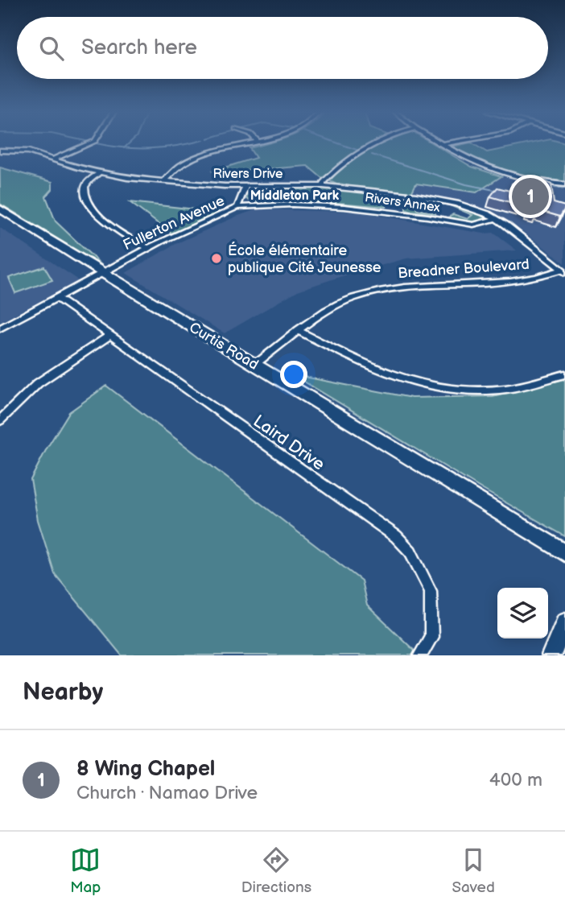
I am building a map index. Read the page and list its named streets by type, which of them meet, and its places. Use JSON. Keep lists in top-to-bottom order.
{
  "streets": {
    "main road": ["Curtis Road"],
    "street": [
      "Rivers Drive",
      "Rivers Annex",
      "Fullerton Avenue",
      "Breadner Boulevard",
      "Laird Drive"
    ]
  },
  "crossings": [
    ["Rivers Drive", "Rivers Annex"],
    ["Rivers Drive", "Fullerton Avenue"],
    ["Rivers Drive", "Breadner Boulevard"],
    ["Rivers Annex", "Fullerton Avenue"],
    ["Fullerton Avenue", "Curtis Road"],
    ["Fullerton Avenue", "Laird Drive"],
    ["Breadner Boulevard", "Curtis Road"]
  ],
  "districts": ["Middleton Park"],
  "places": ["École élémentaire publique Cité Jeunesse"],
  "page": {
    "search": "Search here",
    "pins": "1",
    "heading": "Nearby",
    "list": [
      {
        "mark": "1",
        "name": "8 Wing Chapel",
        "note": "Church · Namao Drive",
        "value": "400 m"
      }
    ],
    "nav": ["Map", "Directions", "Saved"]
  }
}
